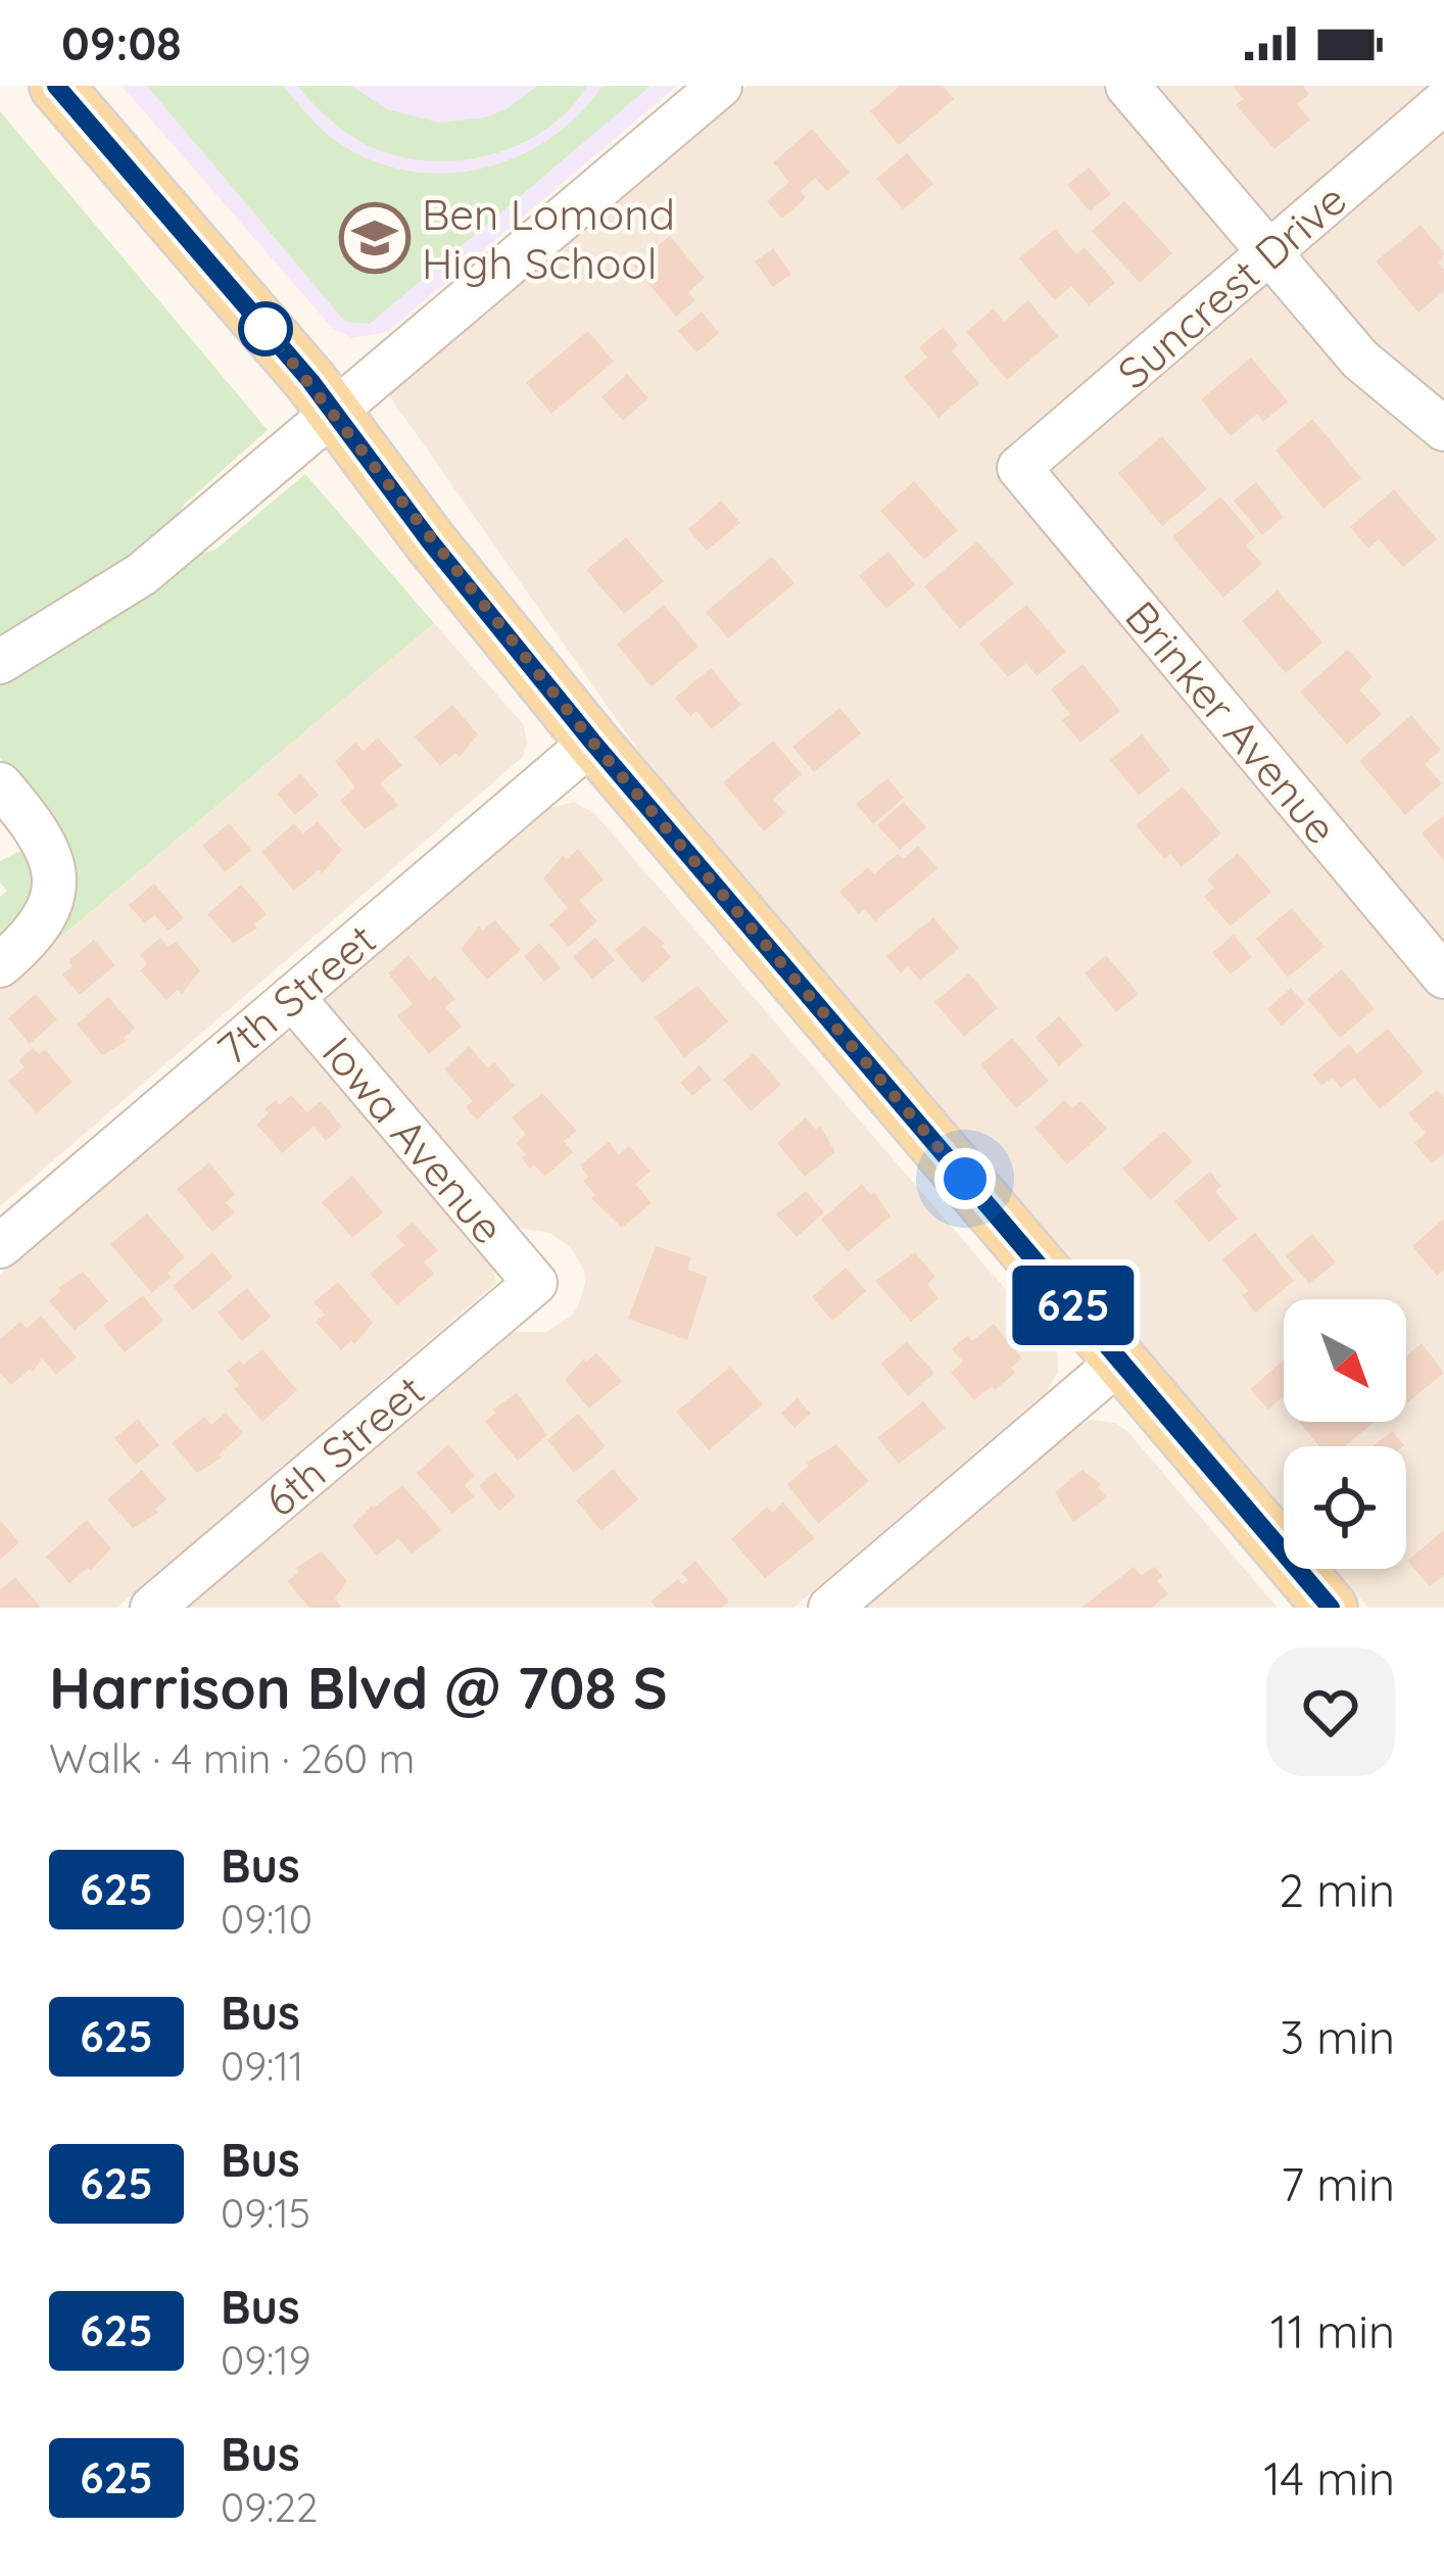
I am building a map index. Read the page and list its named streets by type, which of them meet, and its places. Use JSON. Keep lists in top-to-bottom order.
{
  "streets": {
    "street": [
      "Suncrest Drive",
      "Brinker Avenue",
      "7th Street",
      "Iowa Avenue",
      "6th Street"
    ]
  },
  "crossings": [
    ["Suncrest Drive", "Brinker Avenue"],
    ["7th Street", "Iowa Avenue"],
    ["Iowa Avenue", "6th Street"]
  ],
  "places": {
    "school or university": ["Ben Lomond High School"]
  },
  "lines": ["bus line 625"],
  "north": "bottom right",
  "page": {
    "status": "09:08",
    "on_map": "625",
    "heading": ["Harrison Blvd @ 708 S", "Walk · 4 min · 260 m"],
    "list": [
      {
        "mark": "625",
        "name": "Bus",
        "note": "09:10",
        "value": "2 min"
      },
      {
        "mark": "625",
        "name": "Bus",
        "note": "09:11",
        "value": "3 min"
      },
      {
        "mark": "625",
        "name": "Bus",
        "note": "09:15",
        "value": "7 min"
      },
      {
        "mark": "625",
        "name": "Bus",
        "note": "09:19",
        "value": "11 min"
      },
      {
        "mark": "625",
        "name": "Bus",
        "note": "09:22",
        "value": "14 min"
      }
    ]
  }
}
